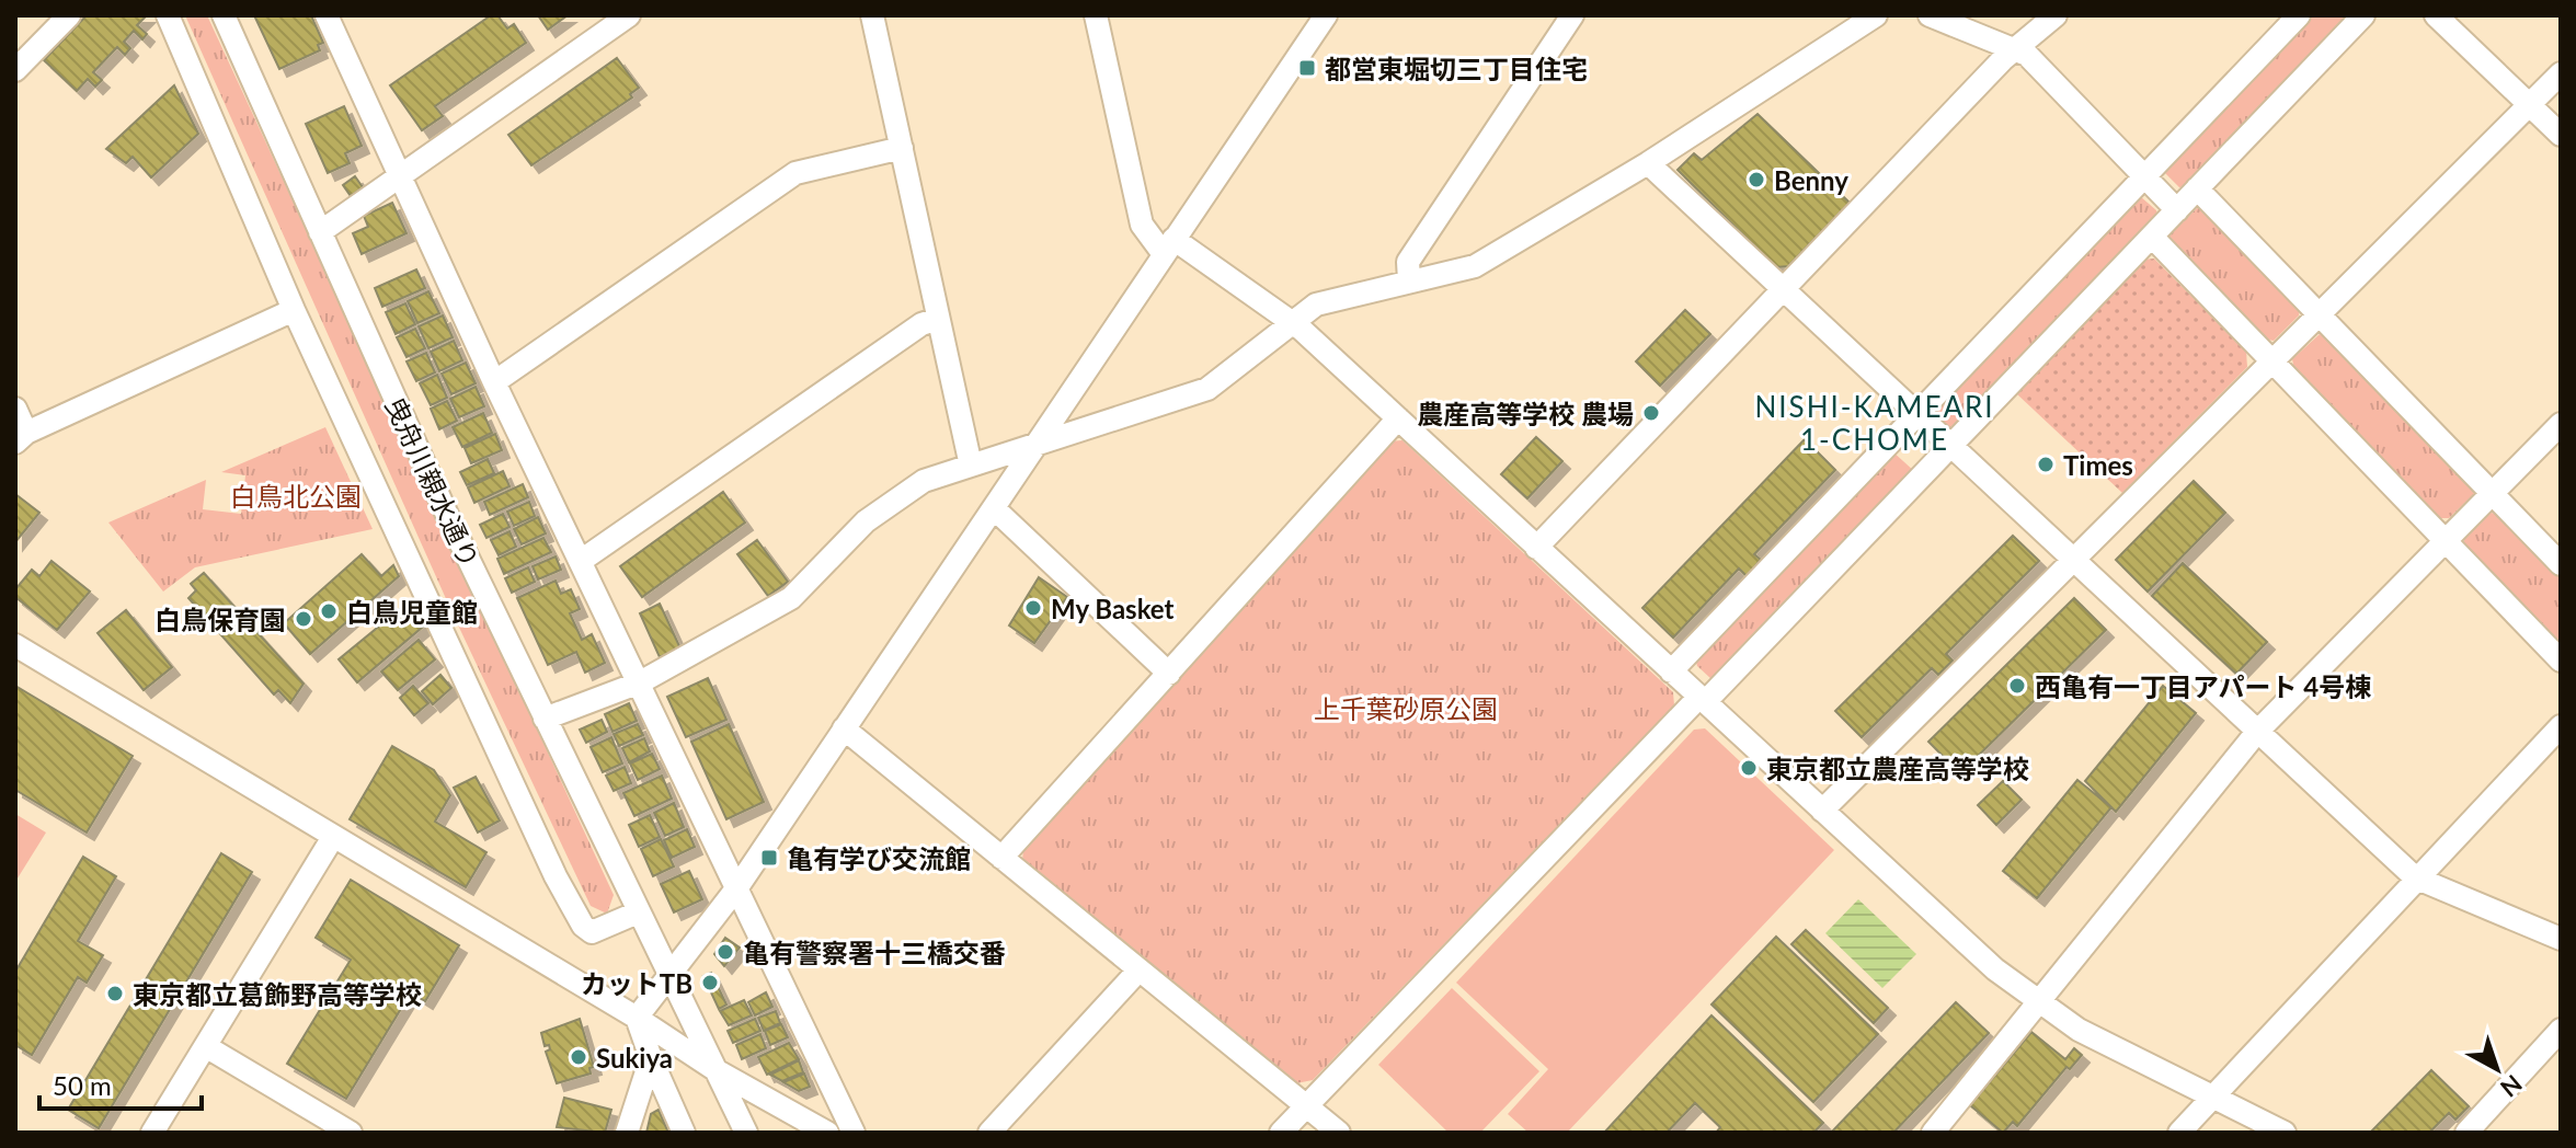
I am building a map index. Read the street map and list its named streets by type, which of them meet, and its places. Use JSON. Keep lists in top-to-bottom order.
{
  "streets": {
    "street": ["曳舟川親水通り"]
  },
  "districts": ["NISHI-KAMEARI 1-CHOME"],
  "parks": ["白鳥北公園", "上千葉砂原公園"],
  "places": {
    "transit": ["都営東堀切三丁目住宅", "亀有学び交流館"],
    "other": [
      "Benny",
      "農産高等学校 農場",
      "Times",
      "My Basket",
      "白鳥児童館",
      "白鳥保育園",
      "西亀有一丁目アパート 4号棟",
      "東京都立農産高等学校",
      "亀有警察署十三橋交番",
      "カットTB",
      "東京都立葛飾野高等学校",
      "Sukiya"
    ]
  },
  "scale_bar": "50 m",
  "north": "bottom right"
}
